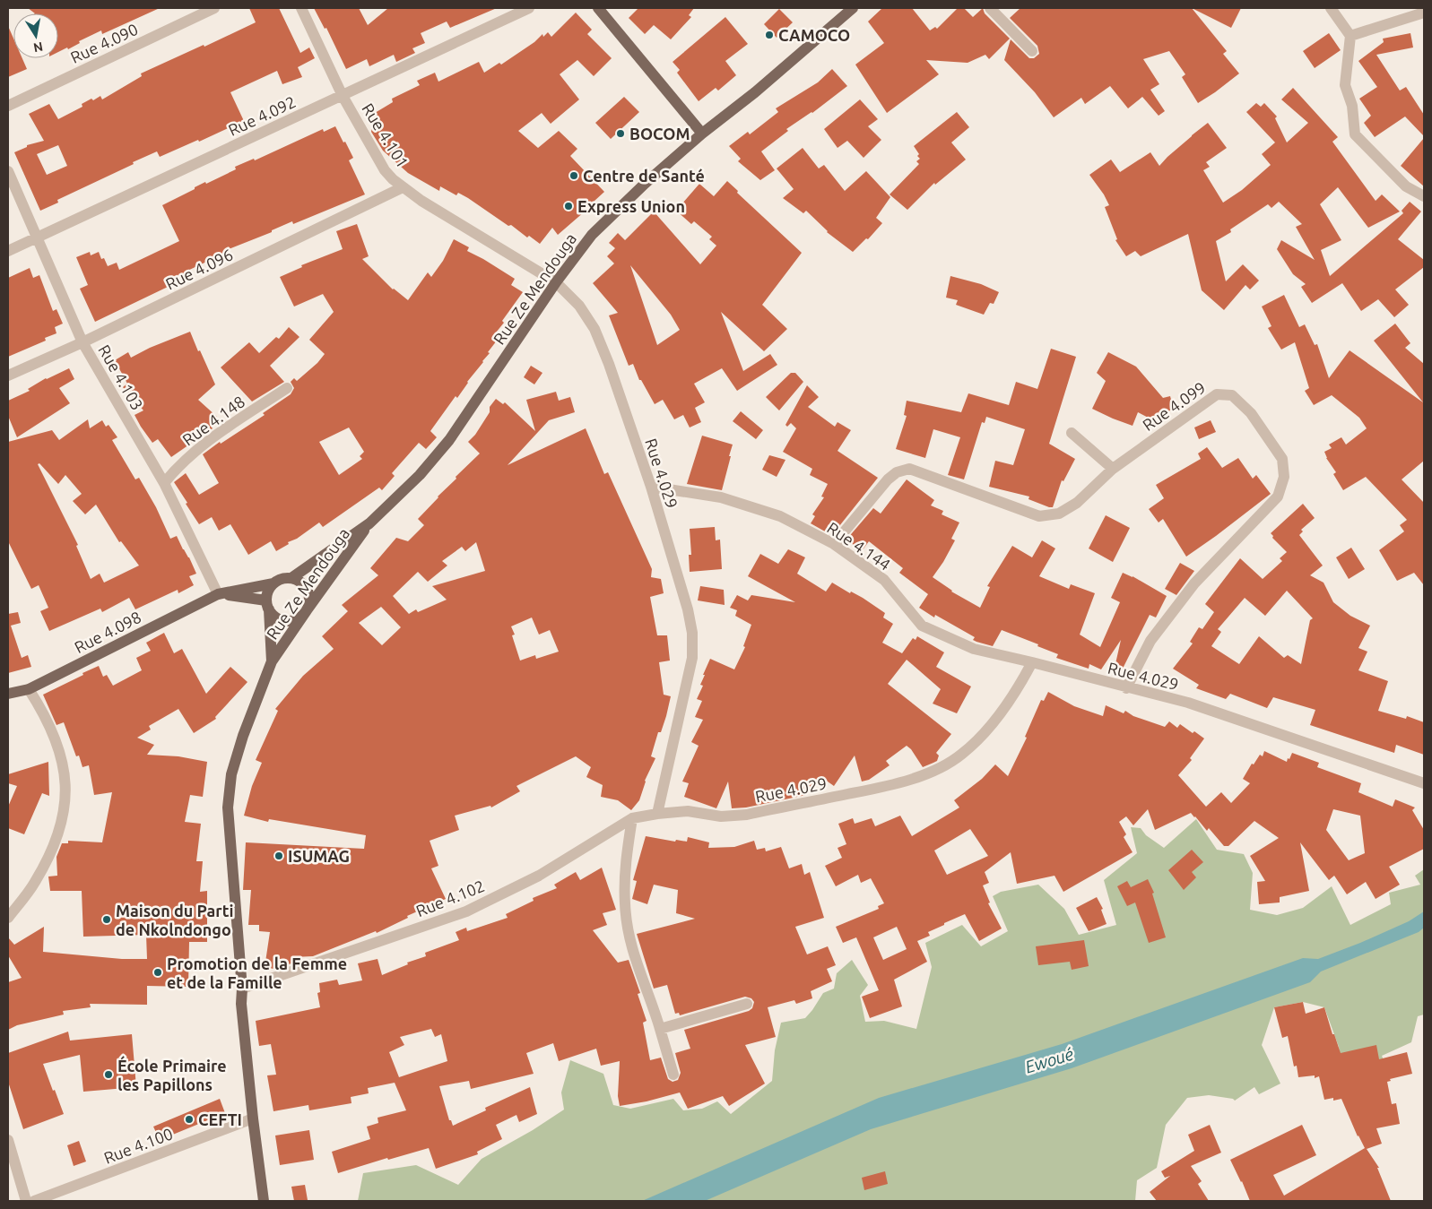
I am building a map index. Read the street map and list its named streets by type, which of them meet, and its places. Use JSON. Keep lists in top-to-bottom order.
{
  "streets": {
    "main road": ["Rue Ze Mendouga", "Rue 4.098"],
    "street": [
      "Rue 4.090",
      "Rue 4.092",
      "Rue 4.101",
      "Rue 4.096",
      "Rue 4.103",
      "Rue 4.099",
      "Rue 4.148",
      "Rue 4.029",
      "Rue 4.144",
      "Rue 4.102",
      "Rue 4.100"
    ]
  },
  "crossings": [
    ["Rue 4.092", "Rue 4.101"],
    ["Rue 4.092", "Rue 4.103"],
    ["Rue 4.101", "Rue 4.096"],
    ["Rue 4.101", "Rue Ze Mendouga"],
    ["Rue 4.101", "Rue 4.029"],
    ["Rue 4.096", "Rue 4.103"],
    ["Rue Ze Mendouga", "Rue 4.029"],
    ["Rue Ze Mendouga", "Rue 4.098"],
    ["Rue Ze Mendouga", "Rue 4.102"],
    ["Rue Ze Mendouga", "Rue 4.100"],
    ["Rue 4.103", "Rue 4.148"],
    ["Rue 4.103", "Rue 4.098"],
    ["Rue 4.099", "Rue 4.029"],
    ["Rue 4.099", "Rue 4.144"],
    ["Rue 4.029", "Rue 4.144"],
    ["Rue 4.029", "Rue 4.102"]
  ],
  "water": ["Ewoué"],
  "places": [
    "CAMOCO",
    "BOCOM",
    "Centre de Santé",
    "Express Union",
    "ISUMAG",
    "Maison du Parti de Nkolndongo",
    "Promotion de la Femme et de la Famille",
    "École Primaire les Papillons",
    "CEFTI"
  ],
  "north": "bottom"
}
